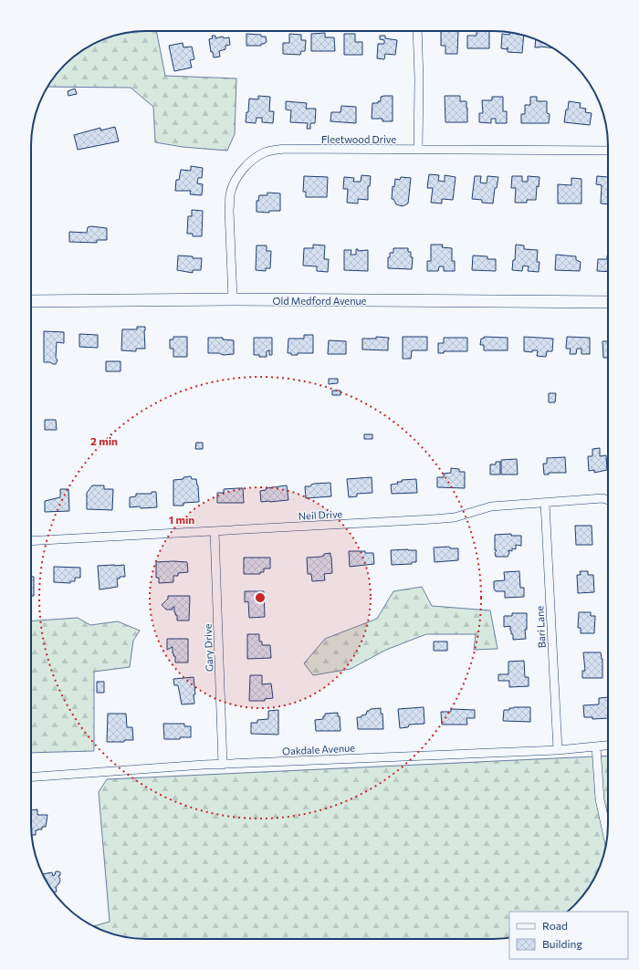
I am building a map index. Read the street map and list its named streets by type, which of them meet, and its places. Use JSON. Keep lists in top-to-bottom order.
{
  "streets": {
    "street": [
      "Fleetwood Drive",
      "Old Medford Avenue",
      "Neil Drive",
      "Bari Lane",
      "Gary Drive",
      "Oakdale Avenue"
    ]
  },
  "crossings": [
    ["Fleetwood Drive", "Old Medford Avenue"],
    ["Neil Drive", "Bari Lane"],
    ["Neil Drive", "Gary Drive"],
    ["Bari Lane", "Oakdale Avenue"],
    ["Gary Drive", "Oakdale Avenue"]
  ],
  "legend": ["Road", "Building"],
  "rings": ["2 min", "1 min"]
}
